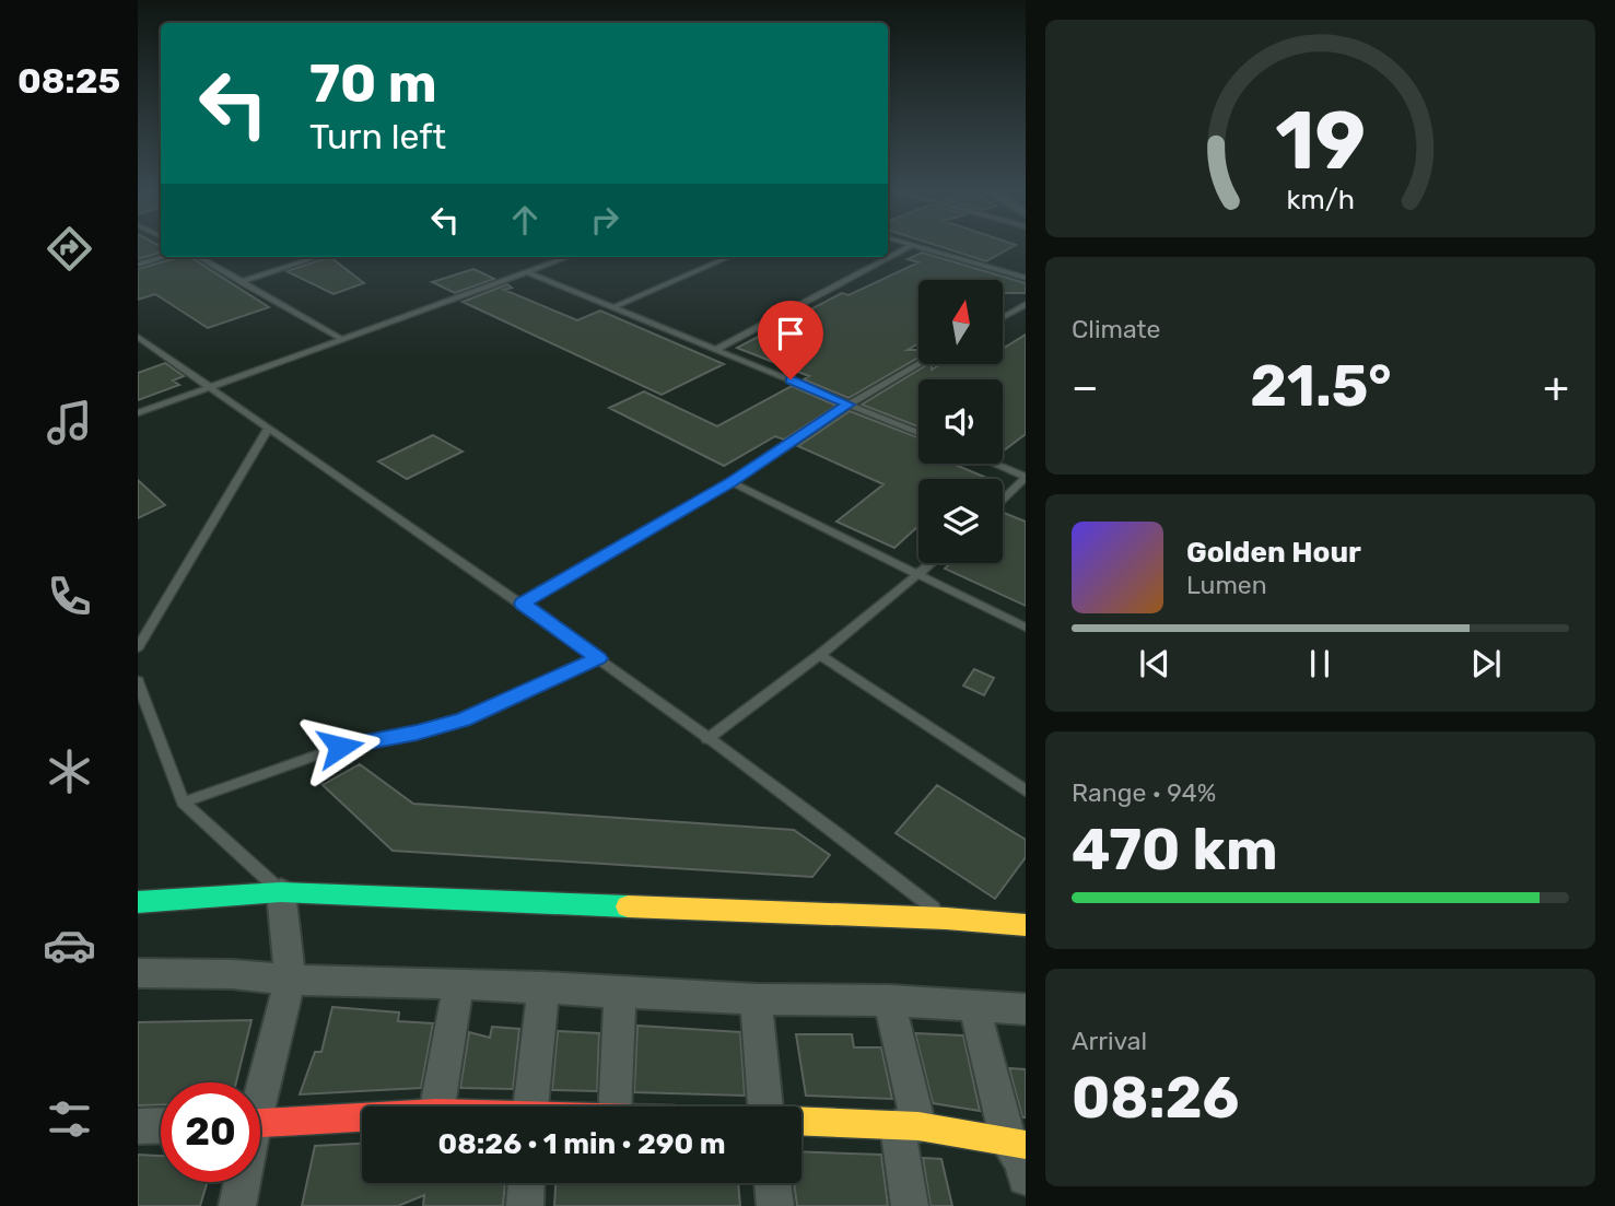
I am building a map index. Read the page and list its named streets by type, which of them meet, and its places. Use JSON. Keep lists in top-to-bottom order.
{
  "north": "top",
  "page": {
    "tabs": "08:25",
    "turn": ["70 m", "Turn left"],
    "tile": [
      "Climate",
      ["Range · 94%", "470 km"],
      ["Arrival", "08:26"]
    ],
    "heat": ["−", "21.5°", "+"],
    "song": ["Golden Hour", "Lumen"],
    "limit": "20",
    "trip": "08:26 · 1 min · 290 m",
    "gauge": ["19", "km/h"]
  }
}
